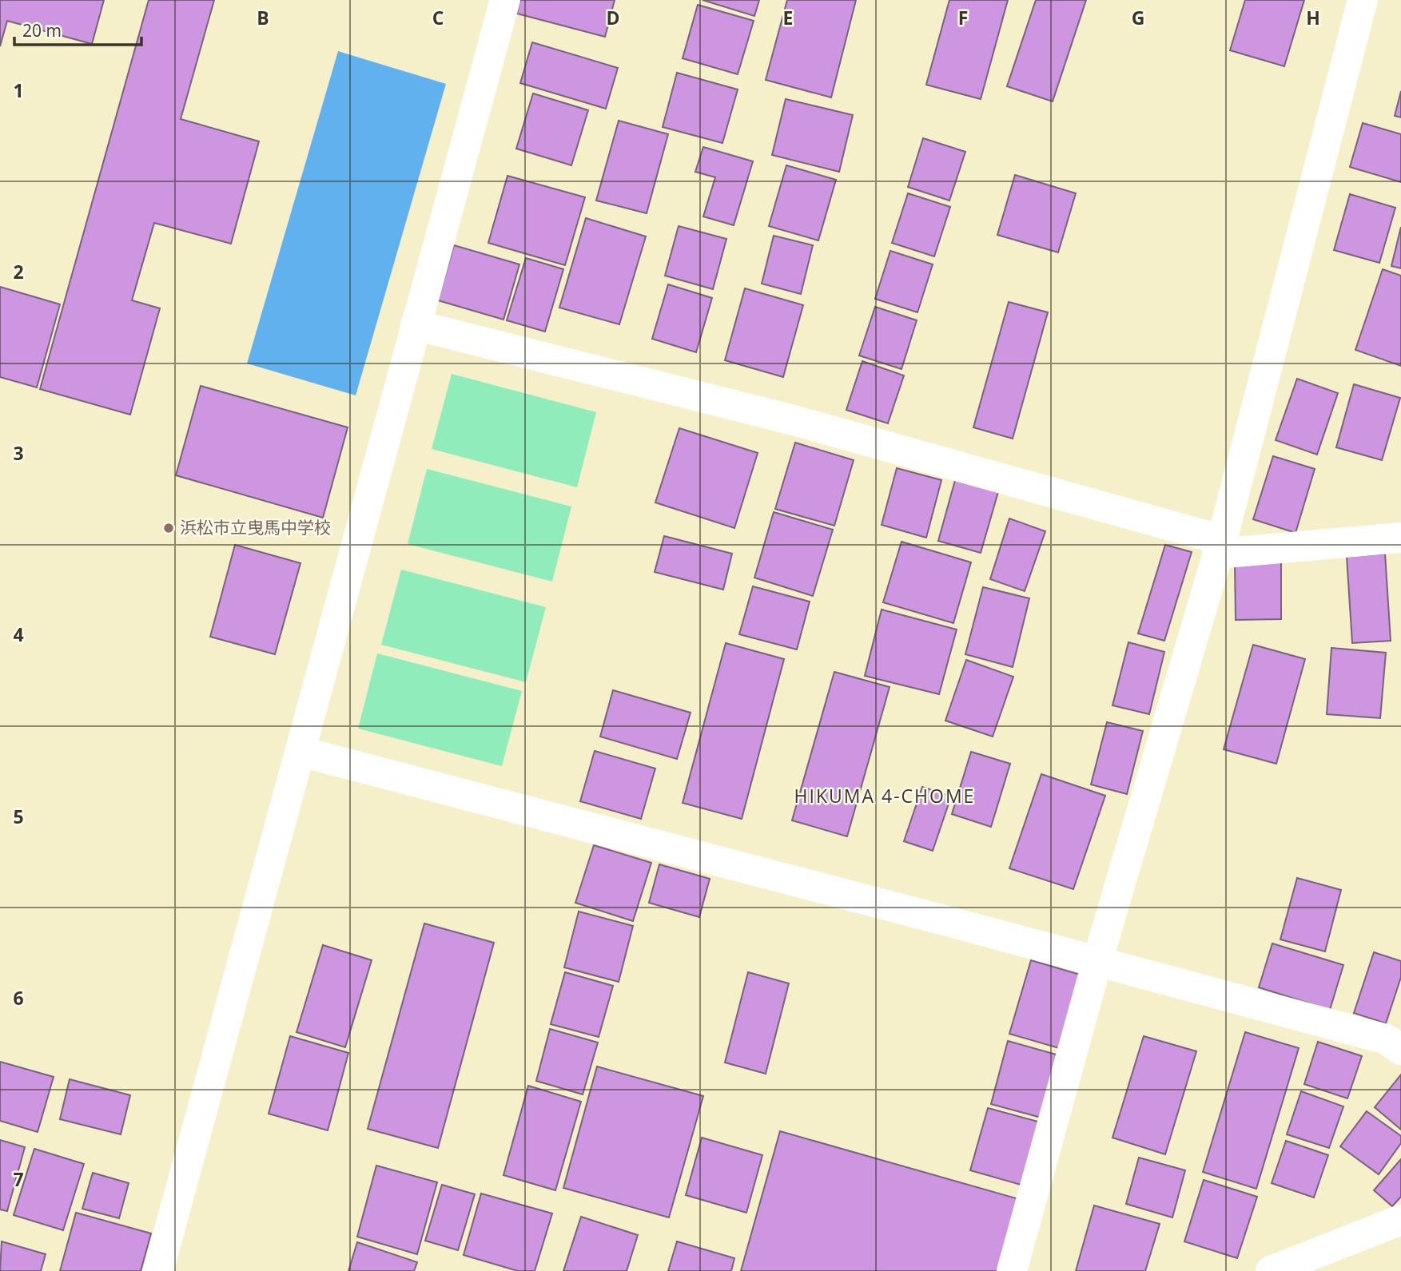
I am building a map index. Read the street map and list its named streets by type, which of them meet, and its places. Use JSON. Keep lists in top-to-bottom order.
{
  "districts": ["HIKUMA 4-CHOME"],
  "places": ["浜松市立曳馬中学校"],
  "scale_bar": "20 m",
  "grid": {
    "columns": [
      "B",
      "C",
      "D",
      "E",
      "F",
      "G",
      "H"
    ],
    "rows": [
      "1",
      "2",
      "3",
      "4",
      "5",
      "6",
      "7"
    ]
  }
}
